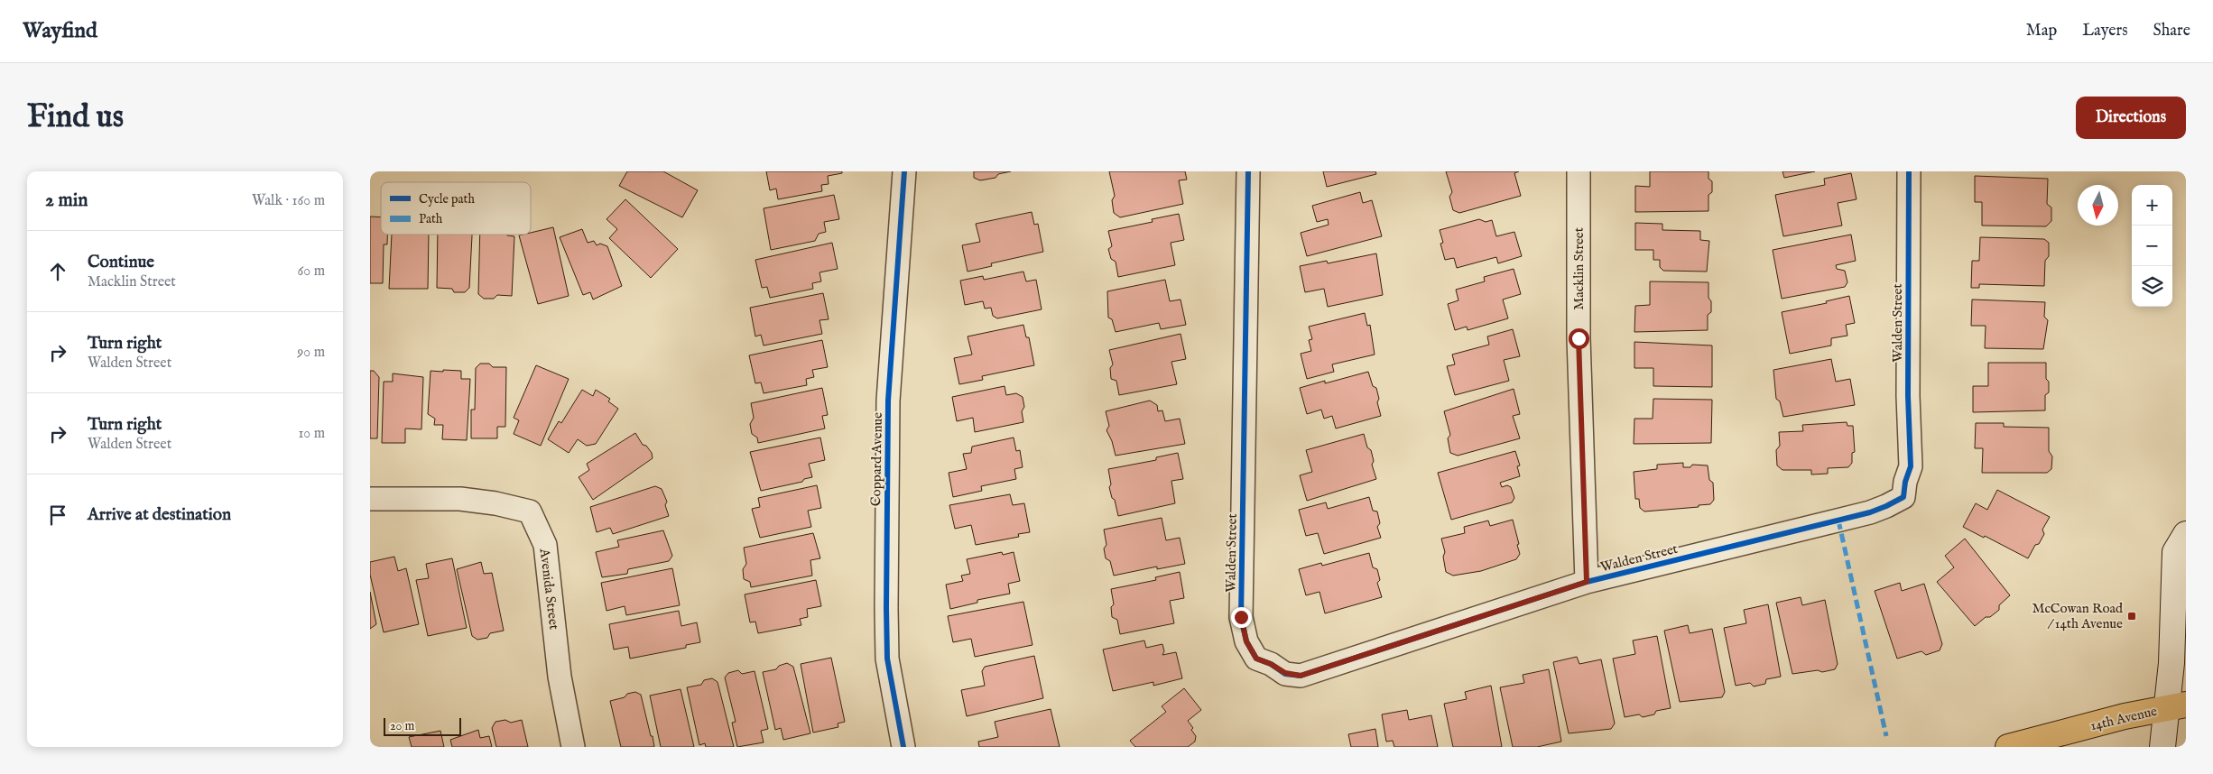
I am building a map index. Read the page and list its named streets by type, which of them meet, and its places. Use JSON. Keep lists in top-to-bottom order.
{
  "streets": {
    "main road": ["14th Avenue"],
    "street": [
      "Macklin Street",
      "Walden Street",
      "Coppard Avenue",
      "Avenida Street"
    ]
  },
  "crossings": [
    ["Macklin Street", "Walden Street"]
  ],
  "places": {
    "transit": ["McCowan Road / 14th Avenue"]
  },
  "legend": ["Cycle path", "Path"],
  "scale_bar": "20 m",
  "north": "bottom",
  "page": {
    "header": "Wayfind",
    "nav": ["Map", "Layers", "Share"],
    "buttons": "Directions",
    "title": "Find us",
    "heading": ["2 min", "Walk · 160 m"],
    "map_buttons": ["+", "−"],
    "list": [
      ["Continue", "Macklin Street", "60 m"],
      ["Turn right", "Walden Street", "90 m"],
      ["Turn right", "Walden Street", "10 m"],
      "Arrive at destination"
    ],
    "scale": "20 m"
  }
}
